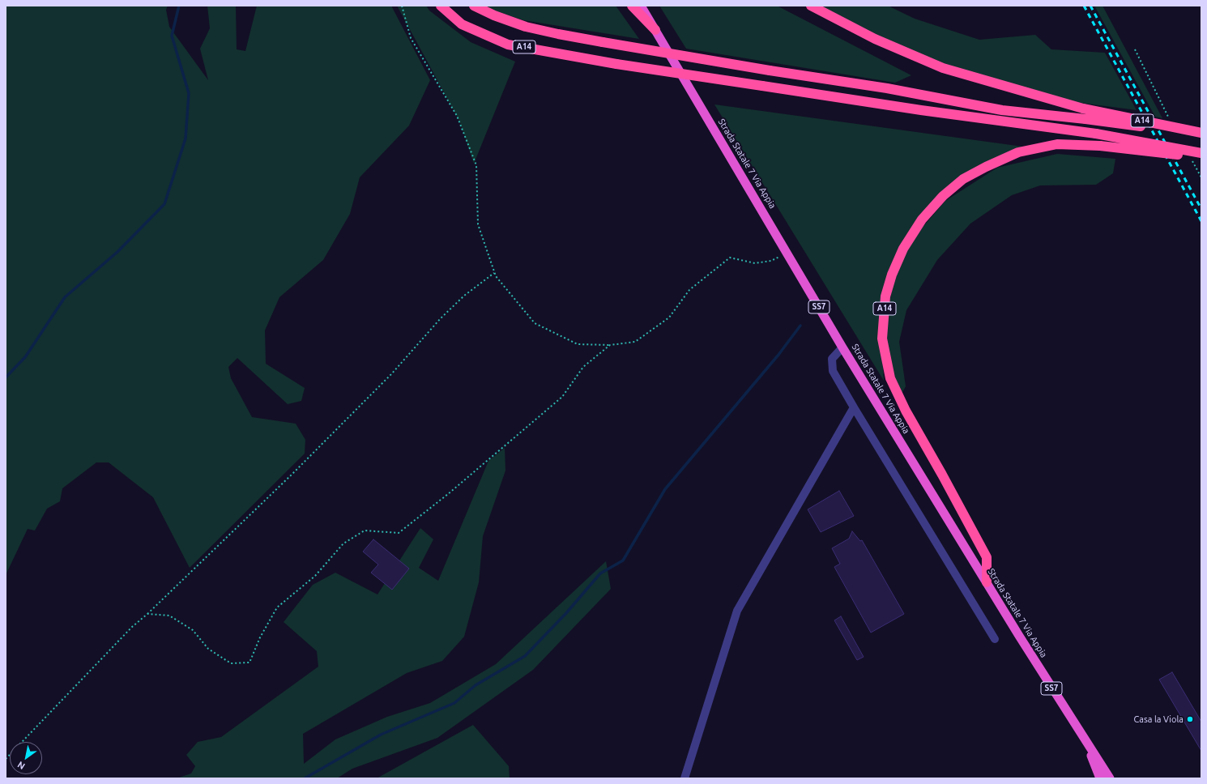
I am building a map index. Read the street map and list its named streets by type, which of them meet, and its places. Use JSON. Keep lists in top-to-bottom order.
{
  "streets": {
    "highway": ["A14", "Strada Statale 7 Via Appia", "SS7"]
  },
  "crossings": [
    ["A14", "Strada Statale 7 Via Appia"],
    ["Strada Statale 7 Via Appia", "SS7"]
  ],
  "places": ["Casa la Viola"],
  "north": "bottom left"
}
